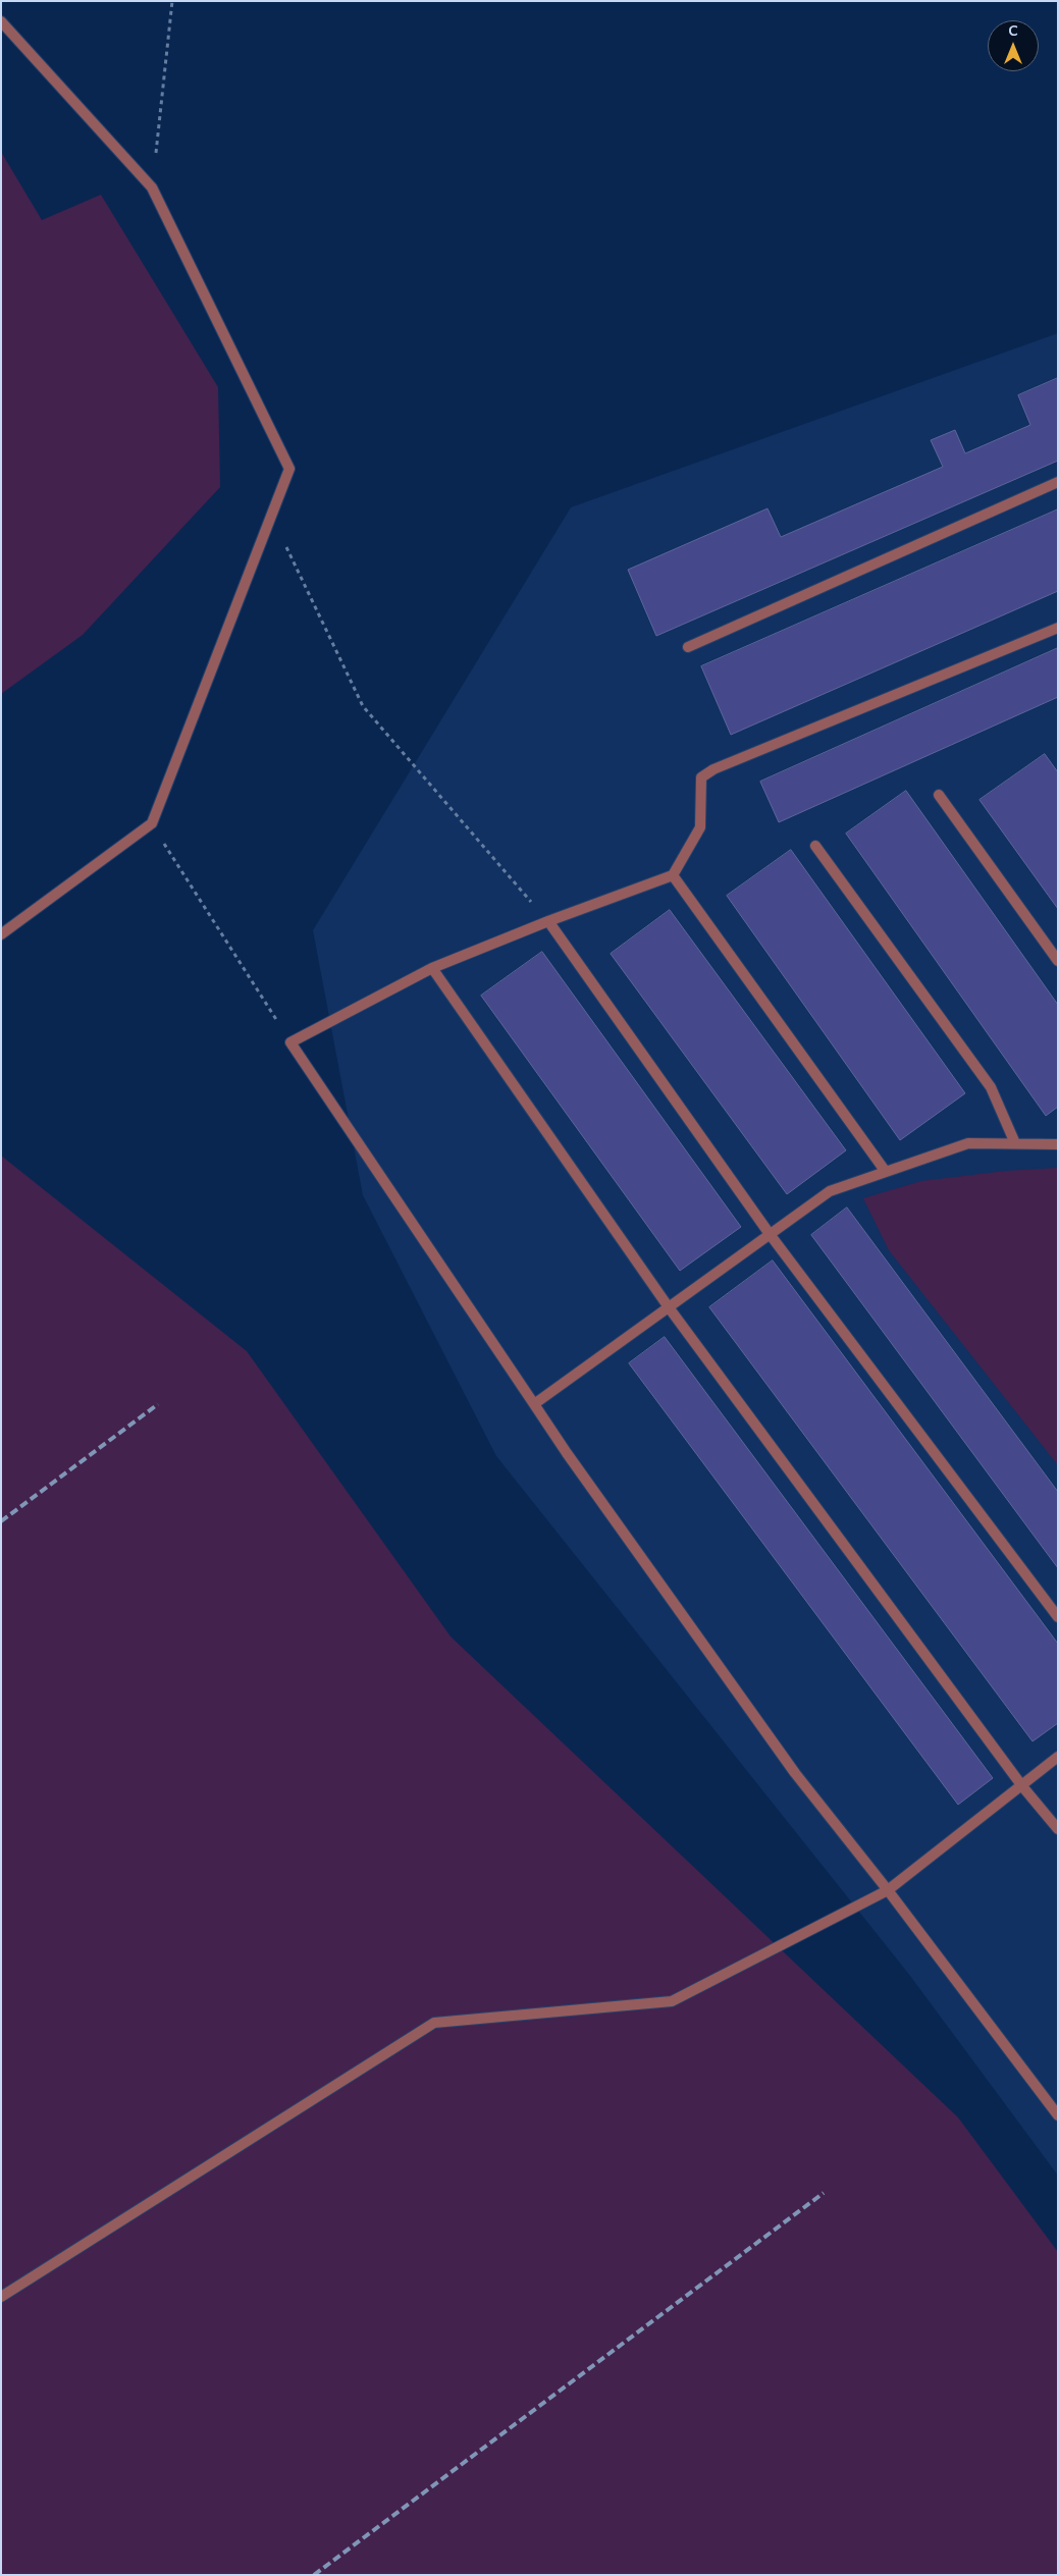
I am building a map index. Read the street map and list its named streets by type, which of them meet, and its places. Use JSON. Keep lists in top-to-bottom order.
{
  "north": "top"
}
